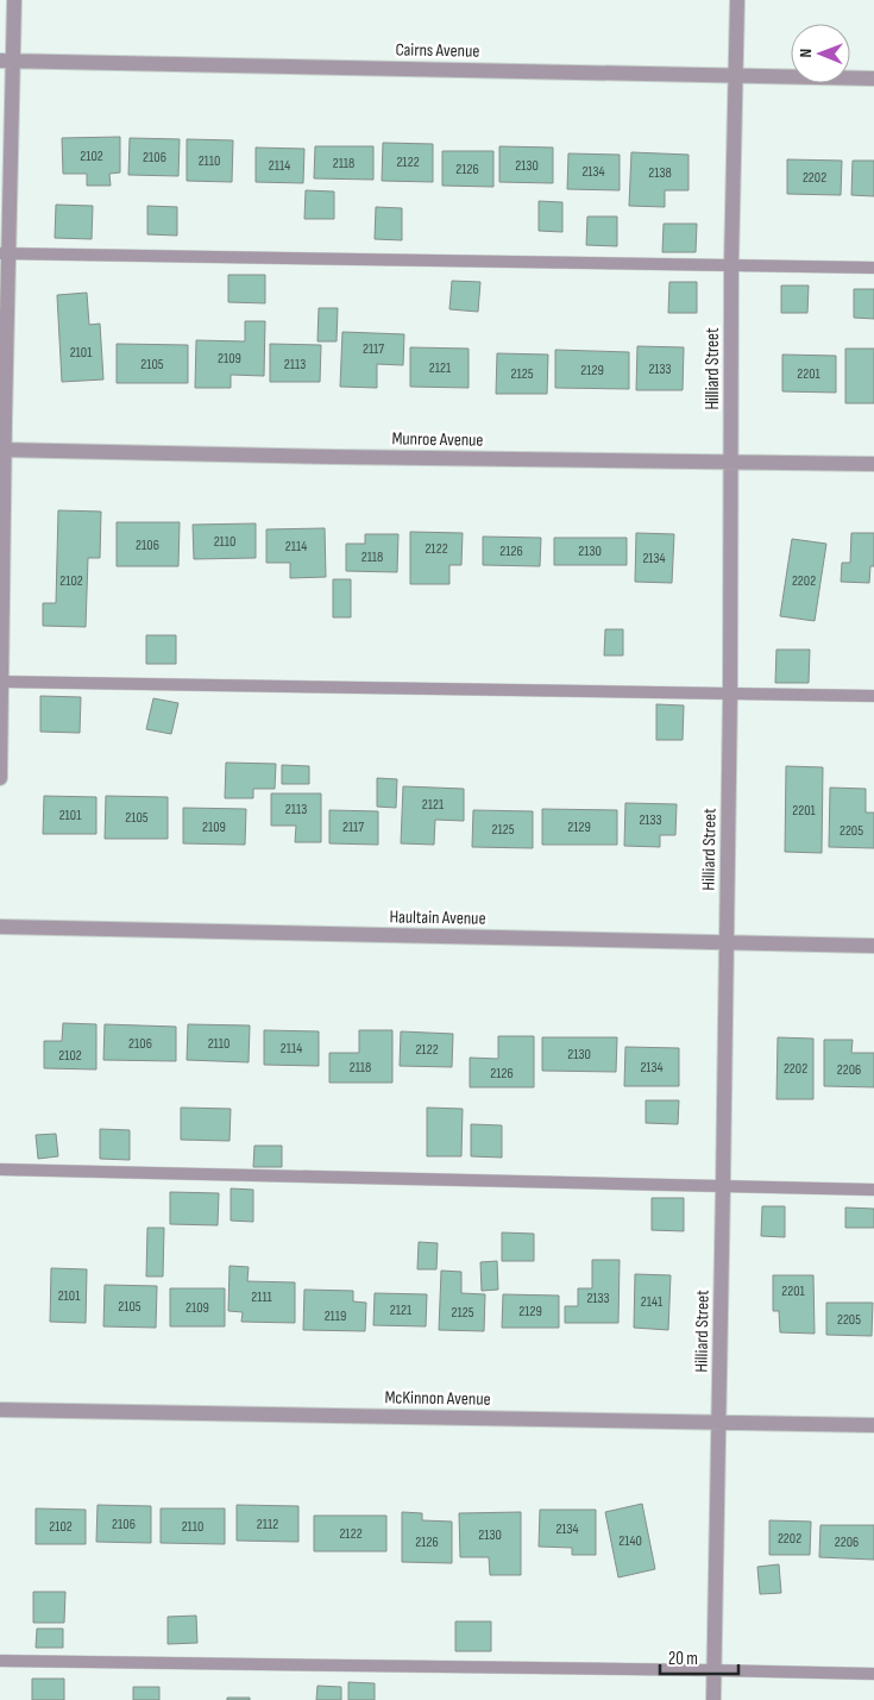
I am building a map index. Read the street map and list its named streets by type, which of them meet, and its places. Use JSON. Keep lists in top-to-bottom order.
{
  "streets": {
    "street": [
      "Cairns Avenue",
      "Hilliard Street",
      "Munroe Avenue",
      "Haultain Avenue",
      "McKinnon Avenue"
    ]
  },
  "crossings": [
    ["Cairns Avenue", "Hilliard Street"],
    ["Hilliard Street", "Munroe Avenue"],
    ["Hilliard Street", "Haultain Avenue"],
    ["Hilliard Street", "McKinnon Avenue"]
  ],
  "house_numbers": [
    "2102",
    "2106",
    "2110",
    "2122",
    "2118",
    "2114",
    "2130",
    "2126",
    "2134",
    "2138",
    "2202",
    "2117",
    "2101",
    "2109",
    "2105",
    "2113",
    "2121",
    "2133",
    "2129",
    "2125",
    "2201",
    "2110",
    "2106",
    "2114",
    "2122",
    "2126",
    "2130",
    "2118",
    "2134",
    "2102",
    "2202",
    "2121",
    "2113",
    "2201",
    "2101",
    "2105",
    "2133",
    "2109",
    "2117",
    "2129",
    "2125",
    "2205",
    "2106",
    "2110",
    "2114",
    "2122",
    "2130",
    "2102",
    "2118",
    "2134",
    "2202",
    "2206",
    "2126",
    "2201",
    "2101",
    "2111",
    "2133",
    "2141",
    "2105",
    "2109",
    "2121",
    "2129",
    "2125",
    "2119",
    "2205",
    "2106",
    "2112",
    "2102",
    "2110",
    "2134",
    "2122",
    "2130",
    "2202",
    "2140",
    "2126",
    "2206"
  ],
  "scale_bar": "20 m",
  "north": "left"
}
